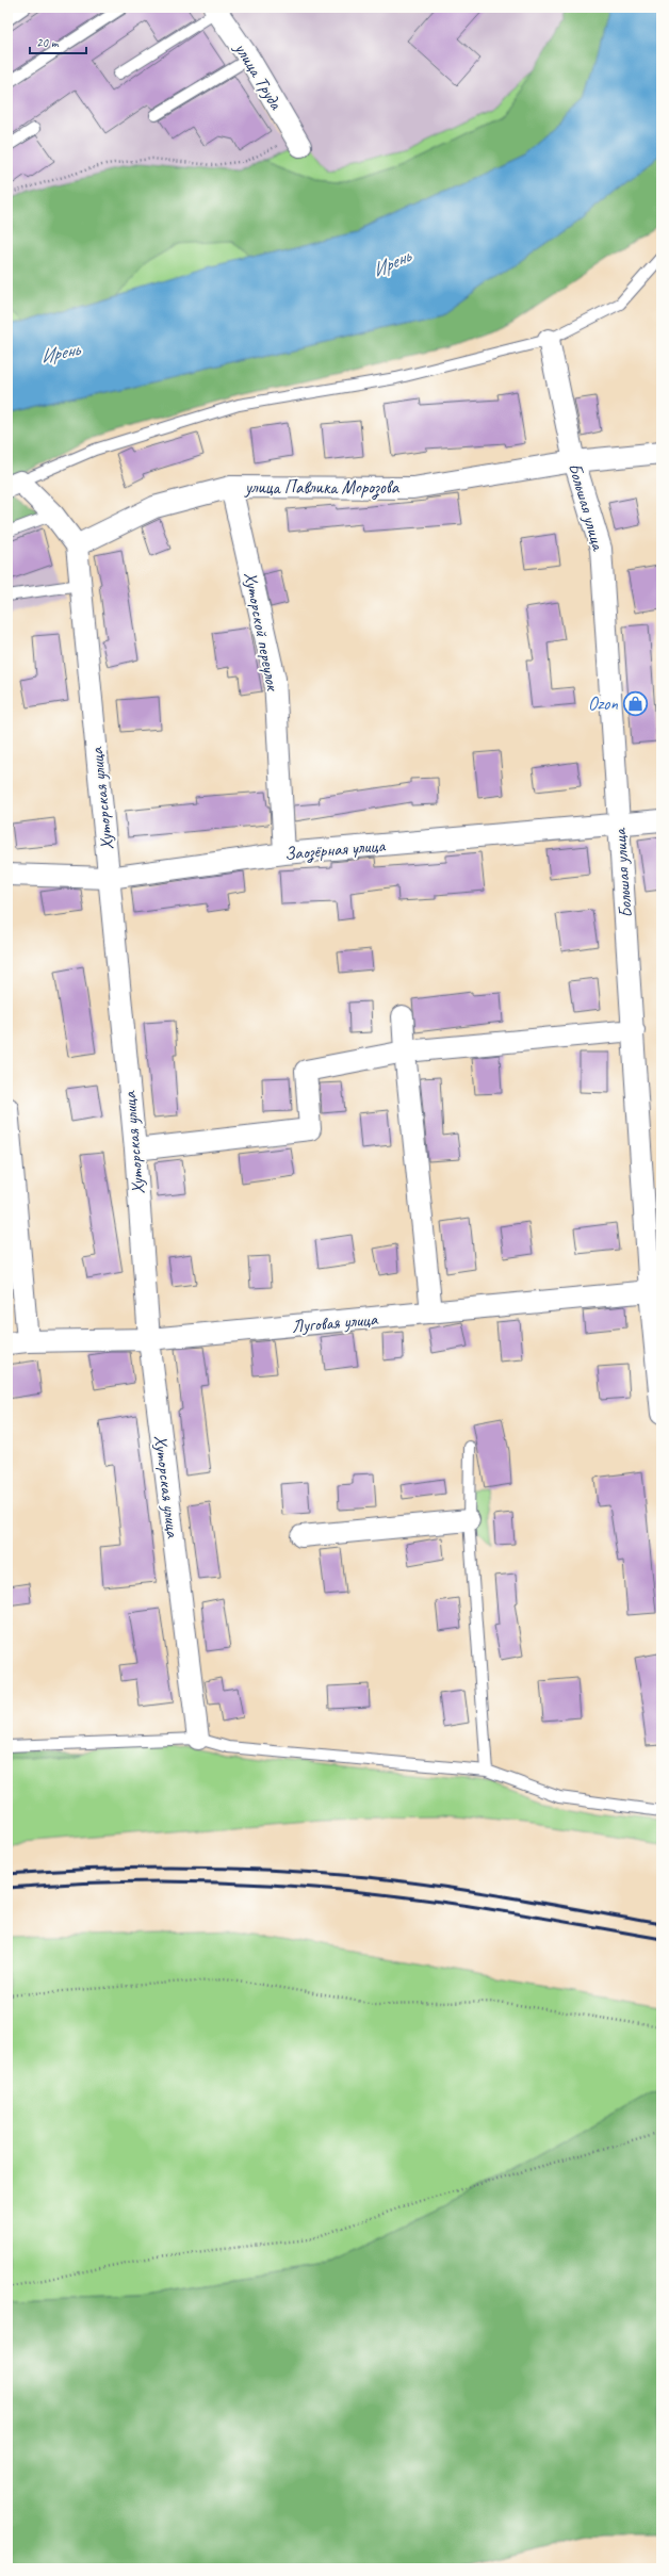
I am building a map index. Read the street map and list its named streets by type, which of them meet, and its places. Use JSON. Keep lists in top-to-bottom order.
{
  "streets": {
    "street": [
      "улица Труда",
      "улица Павлика Морозова",
      "Большая улица",
      "Хуторской переулок",
      "Хуторская улица",
      "Заозёрная улица",
      "Луговая улица"
    ]
  },
  "crossings": [
    ["улица Павлика Морозова", "Большая улица"],
    ["улица Павлика Морозова", "Хуторской переулок"],
    ["улица Павлика Морозова", "Хуторская улица"],
    ["Большая улица", "Заозёрная улица"],
    ["Большая улица", "Луговая улица"],
    ["Хуторской переулок", "Заозёрная улица"],
    ["Хуторская улица", "Заозёрная улица"],
    ["Хуторская улица", "Луговая улица"]
  ],
  "water": ["Ирень"],
  "places": {
    "shop": ["Ozon"]
  },
  "scale_bar": "20 m"
}
